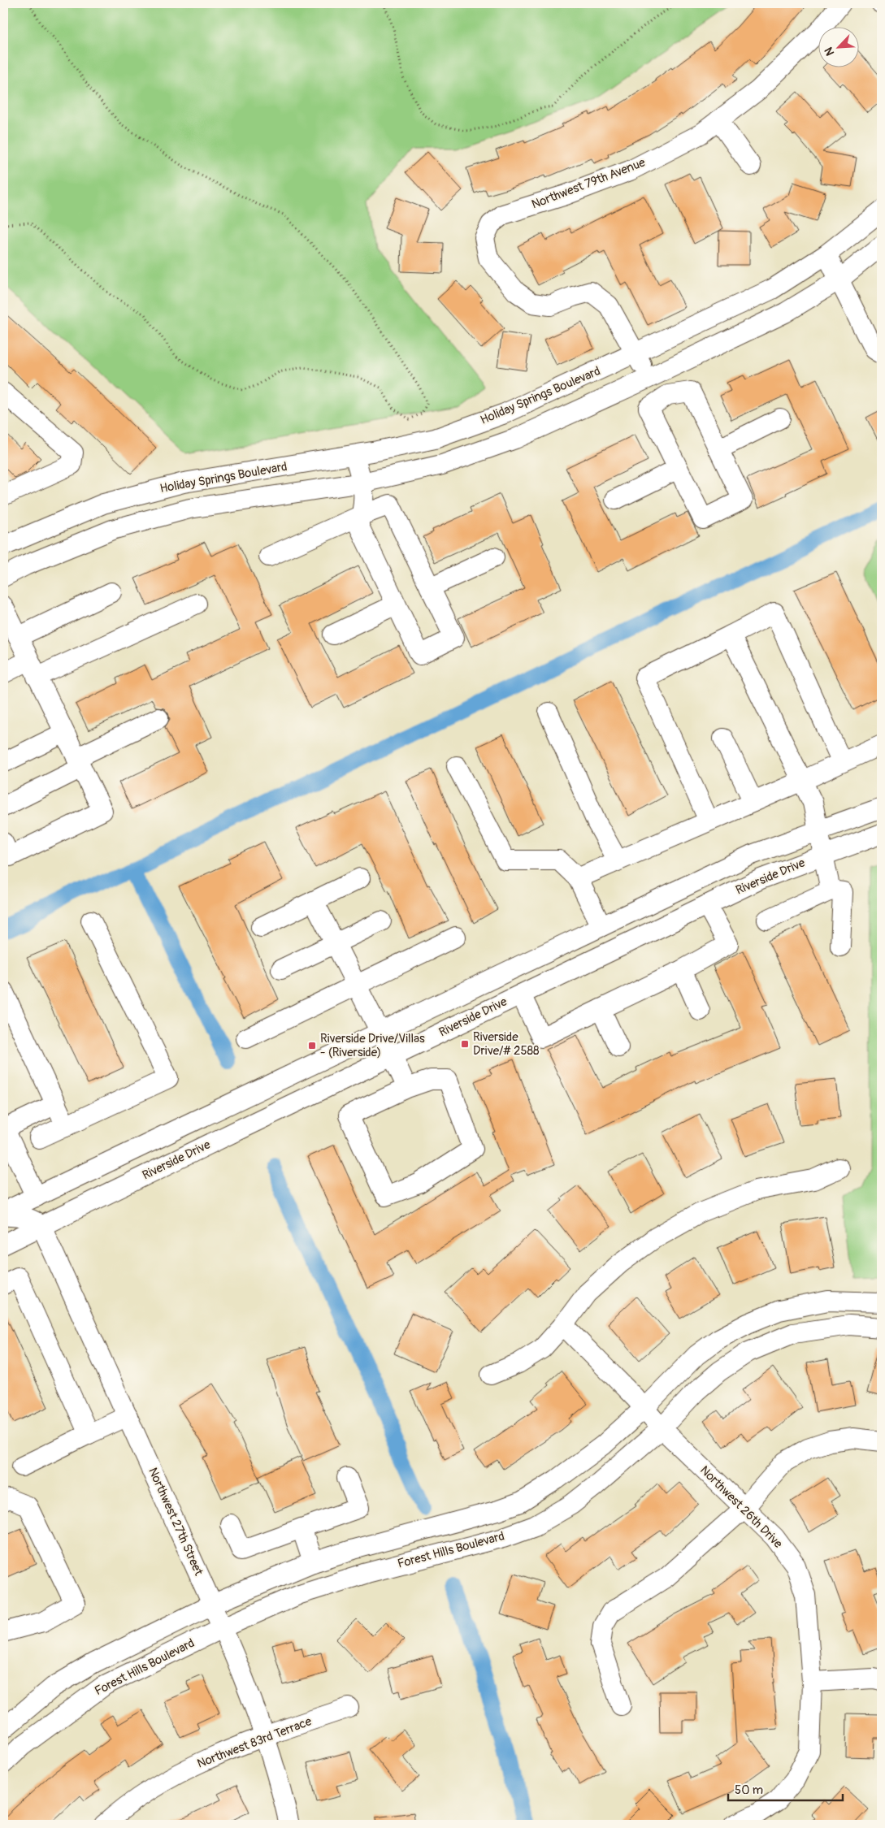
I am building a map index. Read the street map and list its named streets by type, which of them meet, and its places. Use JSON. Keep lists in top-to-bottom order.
{
  "streets": {
    "street": [
      "Northwest 79th Avenue",
      "Holiday Springs Boulevard",
      "Riverside Drive",
      "Northwest 26th Drive",
      "Northwest 27th Street",
      "Forest Hills Boulevard",
      "Northwest 83rd Terrace"
    ]
  },
  "crossings": [
    ["Northwest 79th Avenue", "Holiday Springs Boulevard"],
    ["Riverside Drive", "Northwest 27th Street"],
    ["Northwest 26th Drive", "Forest Hills Boulevard"],
    ["Northwest 27th Street", "Forest Hills Boulevard"],
    ["Northwest 27th Street", "Northwest 83rd Terrace"]
  ],
  "places": {
    "transit": ["Riverside Drive/# 2588", "Riverside Drive/Villas - (Riverside)"]
  },
  "scale_bar": "50 m",
  "north": "bottom left"
}
